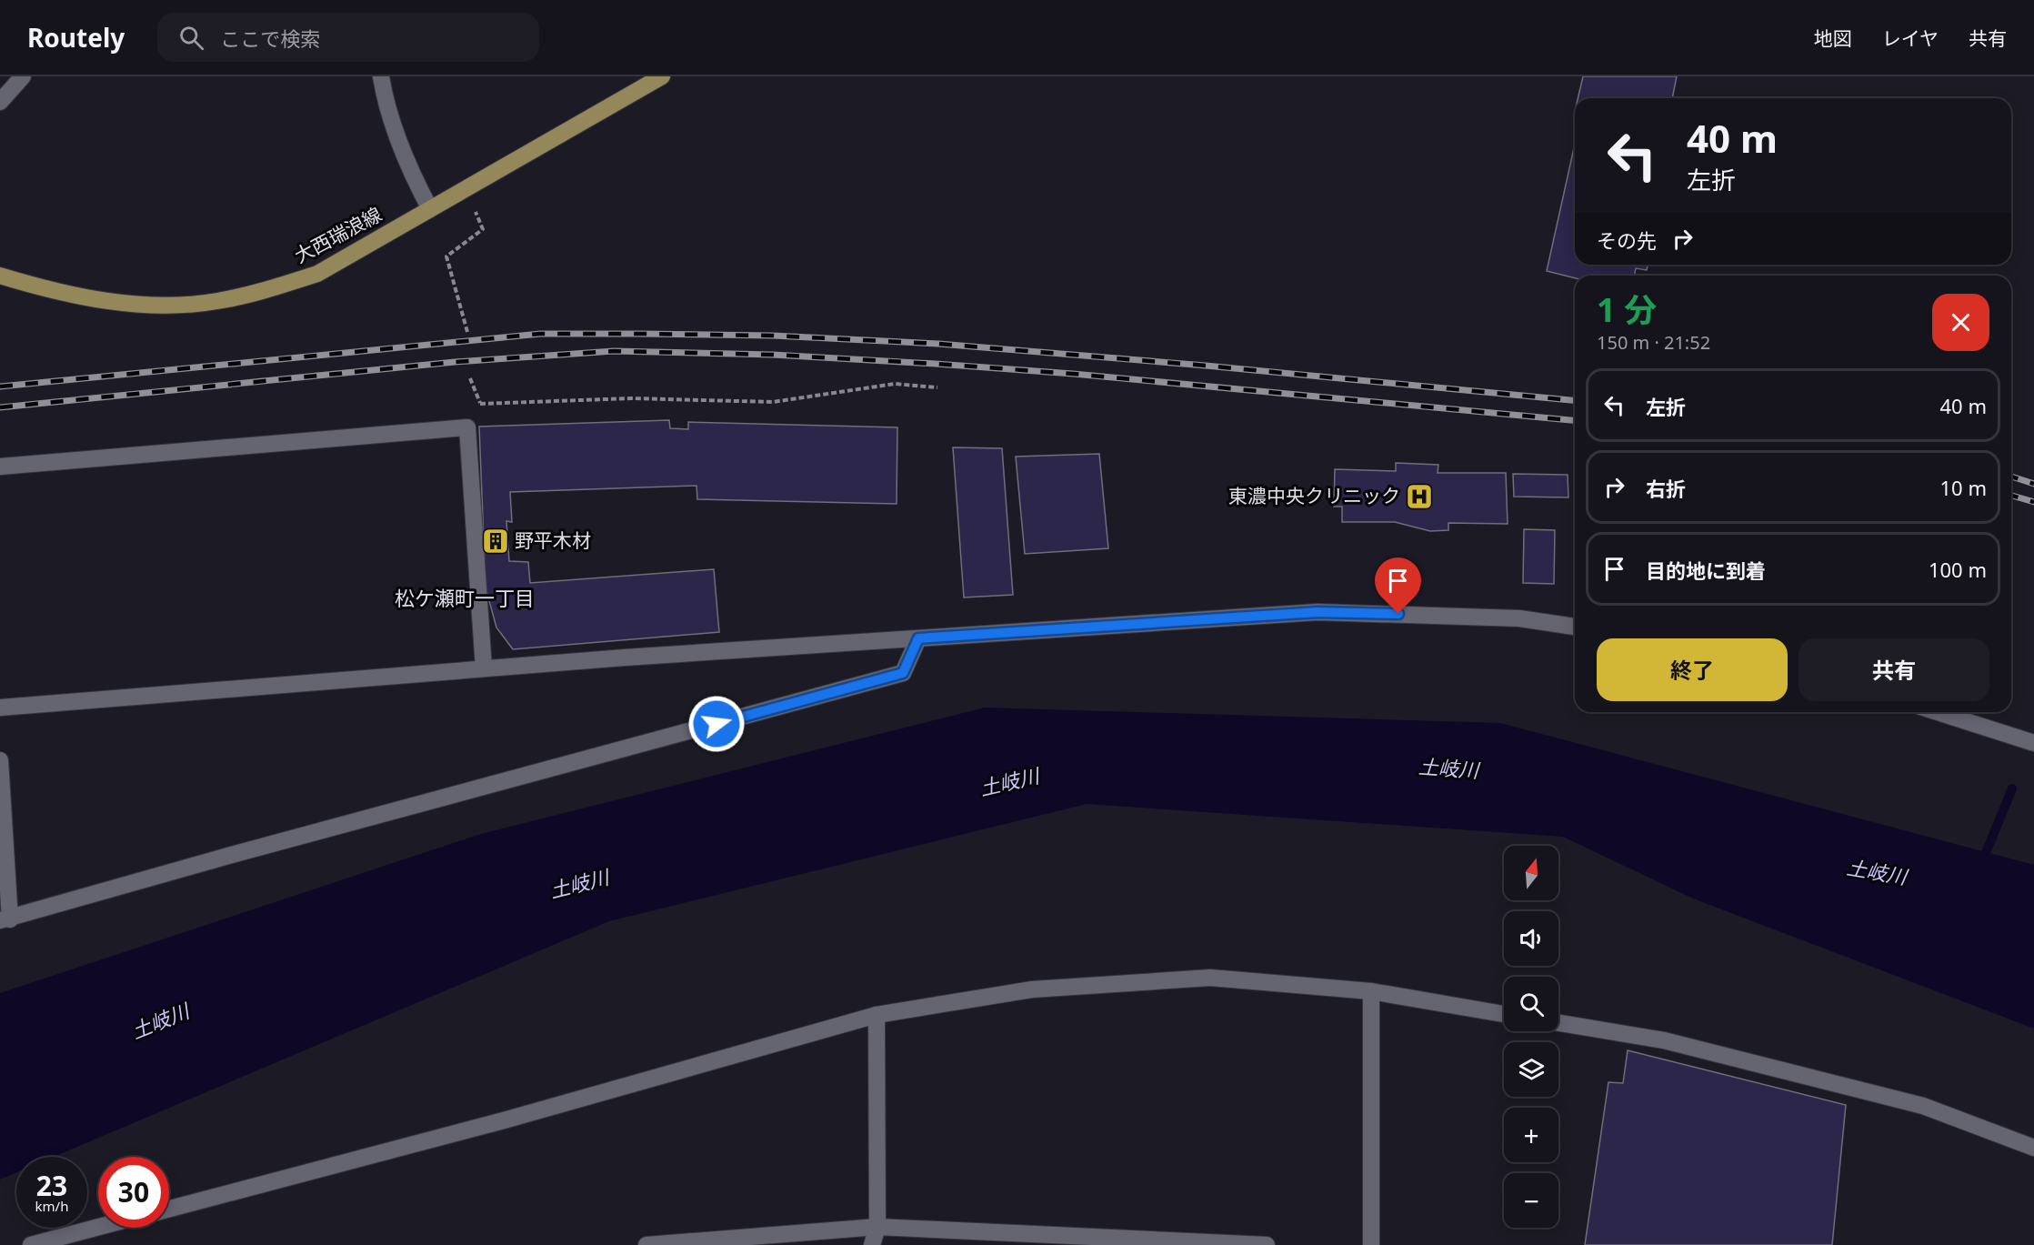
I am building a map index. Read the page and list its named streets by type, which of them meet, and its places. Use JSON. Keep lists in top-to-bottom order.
{
  "streets": {
    "main road": ["大西瑞浪線"]
  },
  "districts": ["松ケ瀬町一丁目"],
  "water": ["土岐川"],
  "places": {
    "hospital": ["東濃中央クリニック"],
    "building": ["野平木材"]
  },
  "north": "top",
  "page": {
    "header": "Routely",
    "search": "ここで検索",
    "nav": ["地図", "レイヤ", "共有"],
    "turn": ["40 m", "左折"],
    "then": "その先",
    "heading": ["1 分", "150 m · 21:52"],
    "list": [
      {
        "name": "左折",
        "value": "40 m"
      },
      {
        "name": "右折",
        "value": "10 m"
      },
      {
        "name": "目的地に到着",
        "value": "100 m"
      }
    ],
    "buttons": ["終了", "共有"],
    "map_buttons": ["+", "−"],
    "speed": "23 km/h",
    "limit": "30"
  }
}
